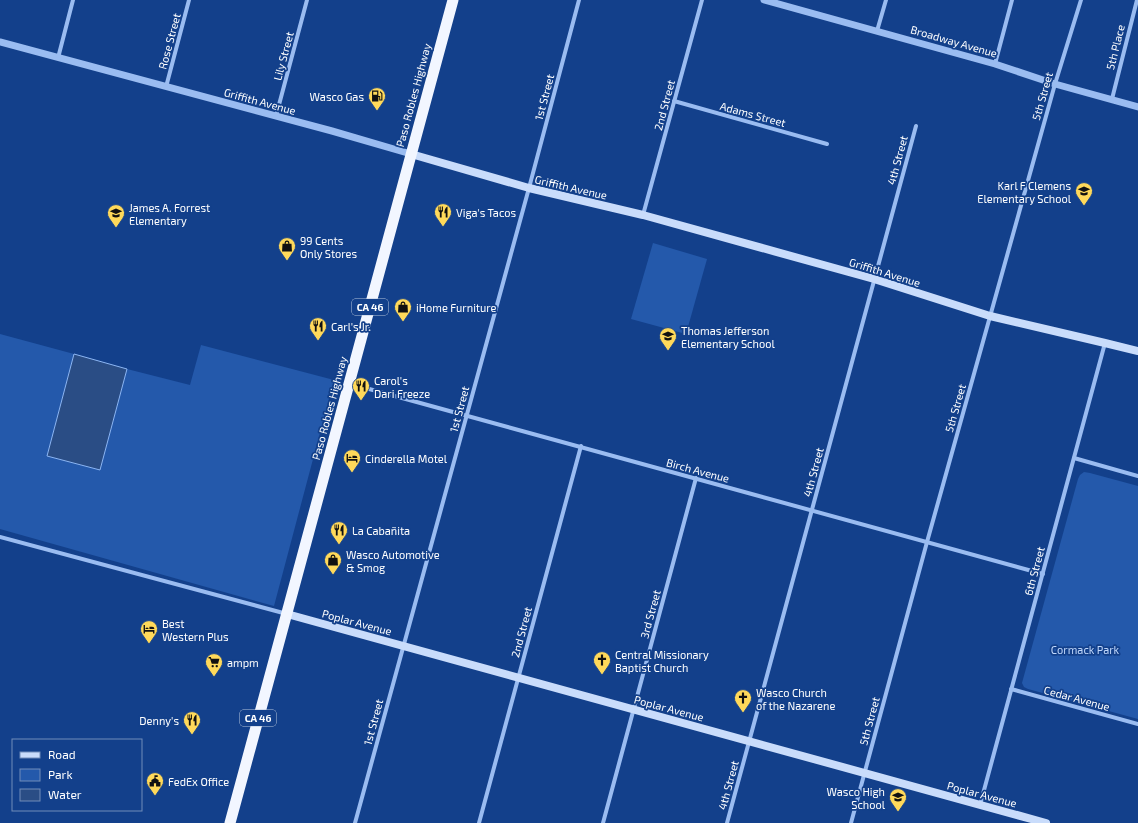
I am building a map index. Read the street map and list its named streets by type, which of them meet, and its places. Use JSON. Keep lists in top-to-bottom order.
{
  "streets": {
    "highway": ["Paso Robles Highway", "CA 46"],
    "main road": ["Griffith Avenue", "Poplar Avenue"],
    "street": [
      "Rose Street",
      "Broadway Avenue",
      "5th Place",
      "Lily Street",
      "5th Street",
      "1st Street",
      "2nd Street",
      "Adams Street",
      "4th Street",
      "Birch Avenue",
      "6th Street",
      "3rd Street",
      "Cedar Avenue"
    ]
  },
  "crossings": [
    ["Rose Street", "Griffith Avenue"],
    ["Broadway Avenue", "5th Place"],
    ["Broadway Avenue", "5th Street"],
    ["Lily Street", "Griffith Avenue"],
    ["Paso Robles Highway", "Griffith Avenue"],
    ["Paso Robles Highway", "Birch Avenue"],
    ["Paso Robles Highway", "Poplar Avenue"],
    ["5th Street", "Griffith Avenue"],
    ["5th Street", "Birch Avenue"],
    ["5th Street", "Poplar Avenue"],
    ["1st Street", "Griffith Avenue"],
    ["1st Street", "Birch Avenue"],
    ["1st Street", "Poplar Avenue"],
    ["Griffith Avenue", "2nd Street"],
    ["Griffith Avenue", "4th Street"],
    ["Griffith Avenue", "6th Street"],
    ["2nd Street", "Adams Street"],
    ["2nd Street", "Birch Avenue"],
    ["2nd Street", "Poplar Avenue"],
    ["4th Street", "Birch Avenue"],
    ["4th Street", "Poplar Avenue"],
    ["Birch Avenue", "6th Street"],
    ["Birch Avenue", "3rd Street"],
    ["6th Street", "Poplar Avenue"],
    ["6th Street", "Cedar Avenue"],
    ["3rd Street", "Poplar Avenue"]
  ],
  "parks": ["Cormack Park"],
  "places": {
    "fuel station": ["Wasco Gas"],
    "school or university": [
      "Karl F Clemens Elementary School",
      "James A. Forrest Elementary",
      "Thomas Jefferson Elementary School",
      "Wasco High School"
    ],
    "restaurant": [
      "Viga's Tacos",
      "Carl's Jr.",
      "Carol's Dari Freeze",
      "La Cabañita",
      "Denny's"
    ],
    "shop": ["99 Cents Only Stores", "iHome Furniture", "Wasco Automotive & Smog"],
    "hotel": ["Cinderella Motel", "Best Western Plus"],
    "church": ["Central Missionary Baptist Church", "Wasco Church of the Nazarene"],
    "supermarket": ["ampm"],
    "public building": ["FedEx Office"]
  },
  "legend": ["Road", "Park", "Water"]
}
